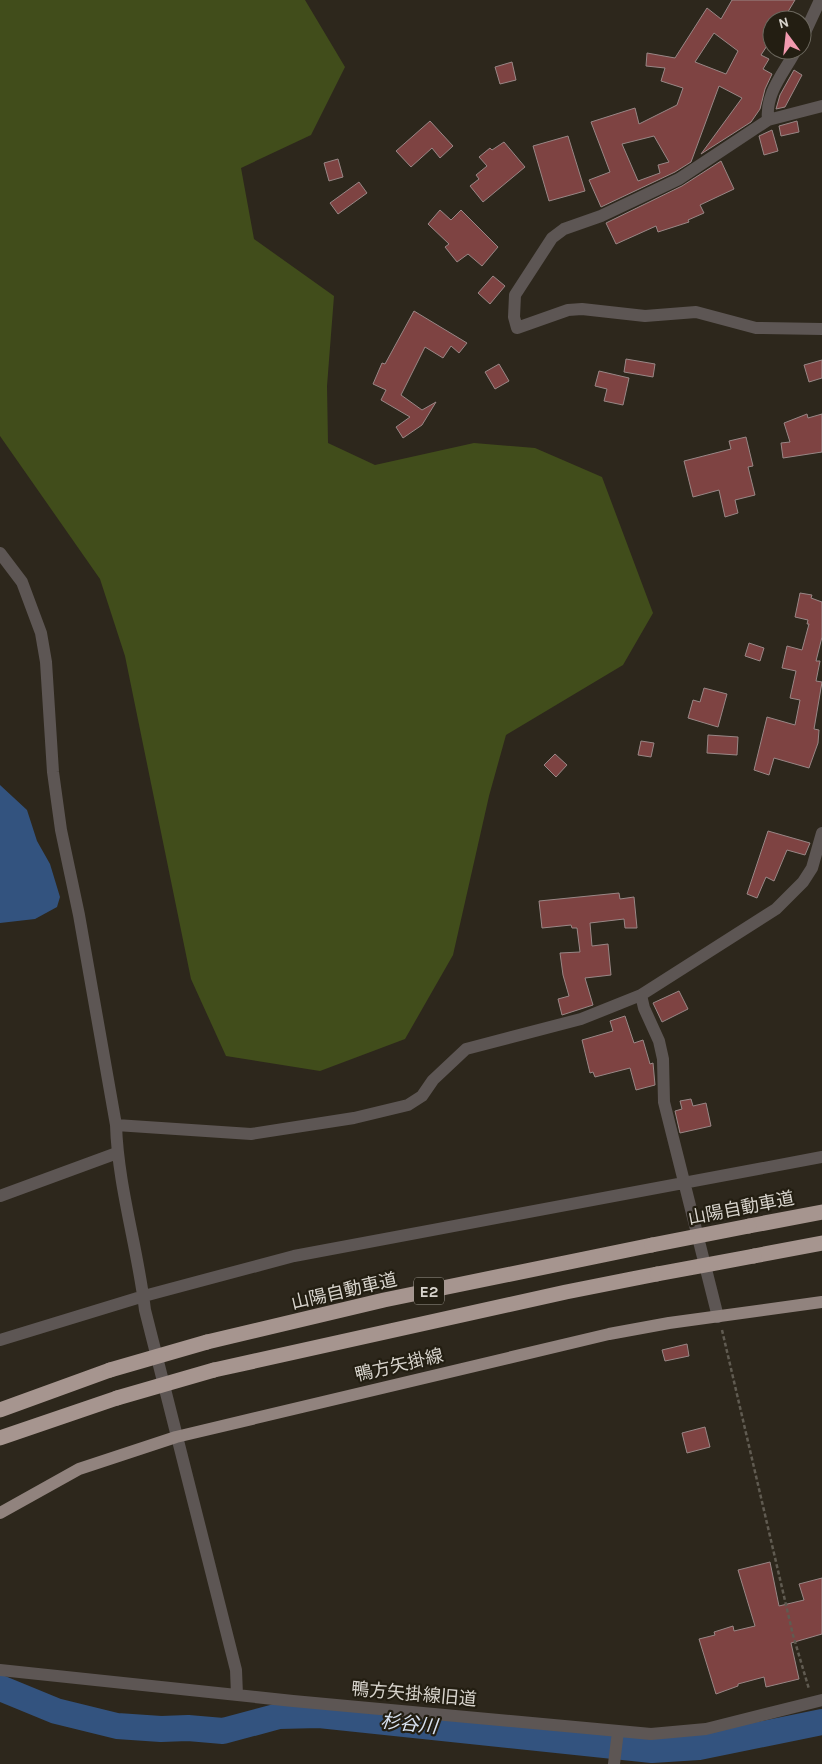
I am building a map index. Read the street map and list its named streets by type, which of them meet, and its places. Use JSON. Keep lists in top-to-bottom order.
{
  "streets": {
    "highway": ["山陽自動車道", "E2"],
    "main road": ["鴨方矢掛線"],
    "street": ["鴨方矢掛線旧道"]
  },
  "water": ["杉谷川"],
  "north": "top"
}
